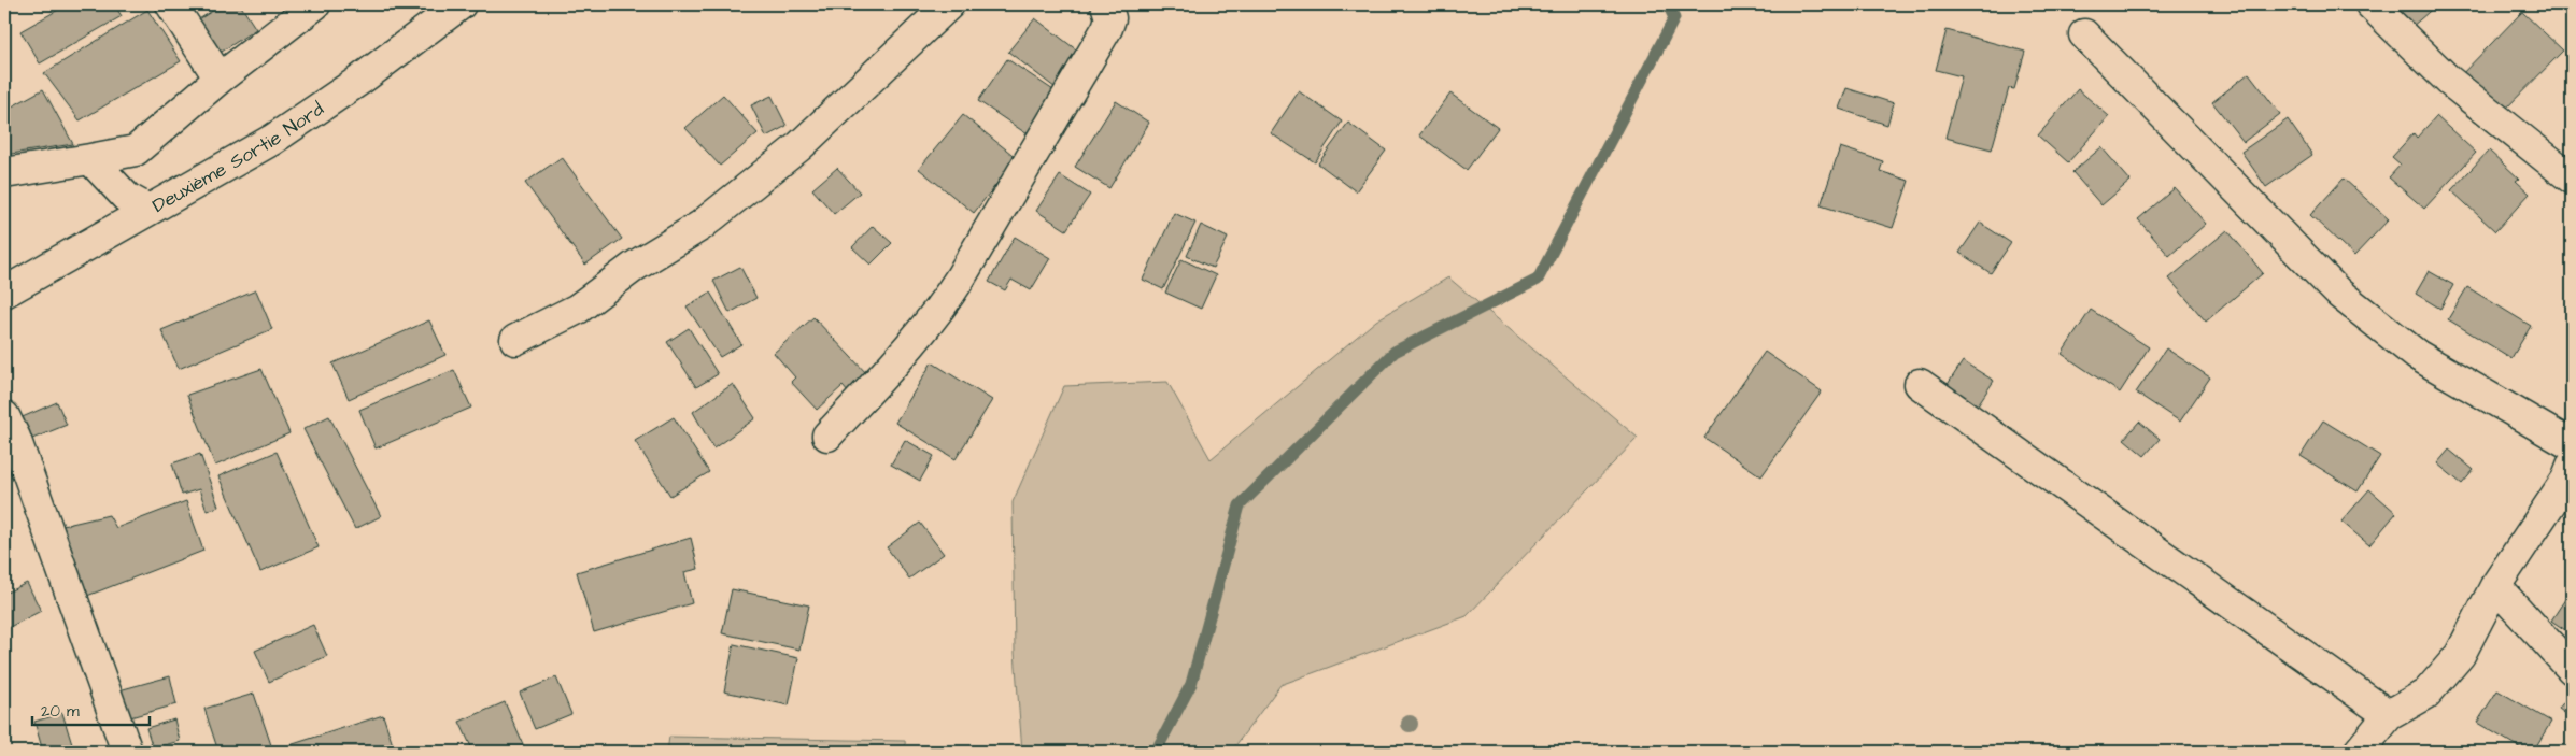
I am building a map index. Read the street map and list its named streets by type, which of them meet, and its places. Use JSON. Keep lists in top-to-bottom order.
{
  "streets": {
    "street": ["Deuxième Sortie Nord"]
  },
  "scale_bar": "20 m"
}
